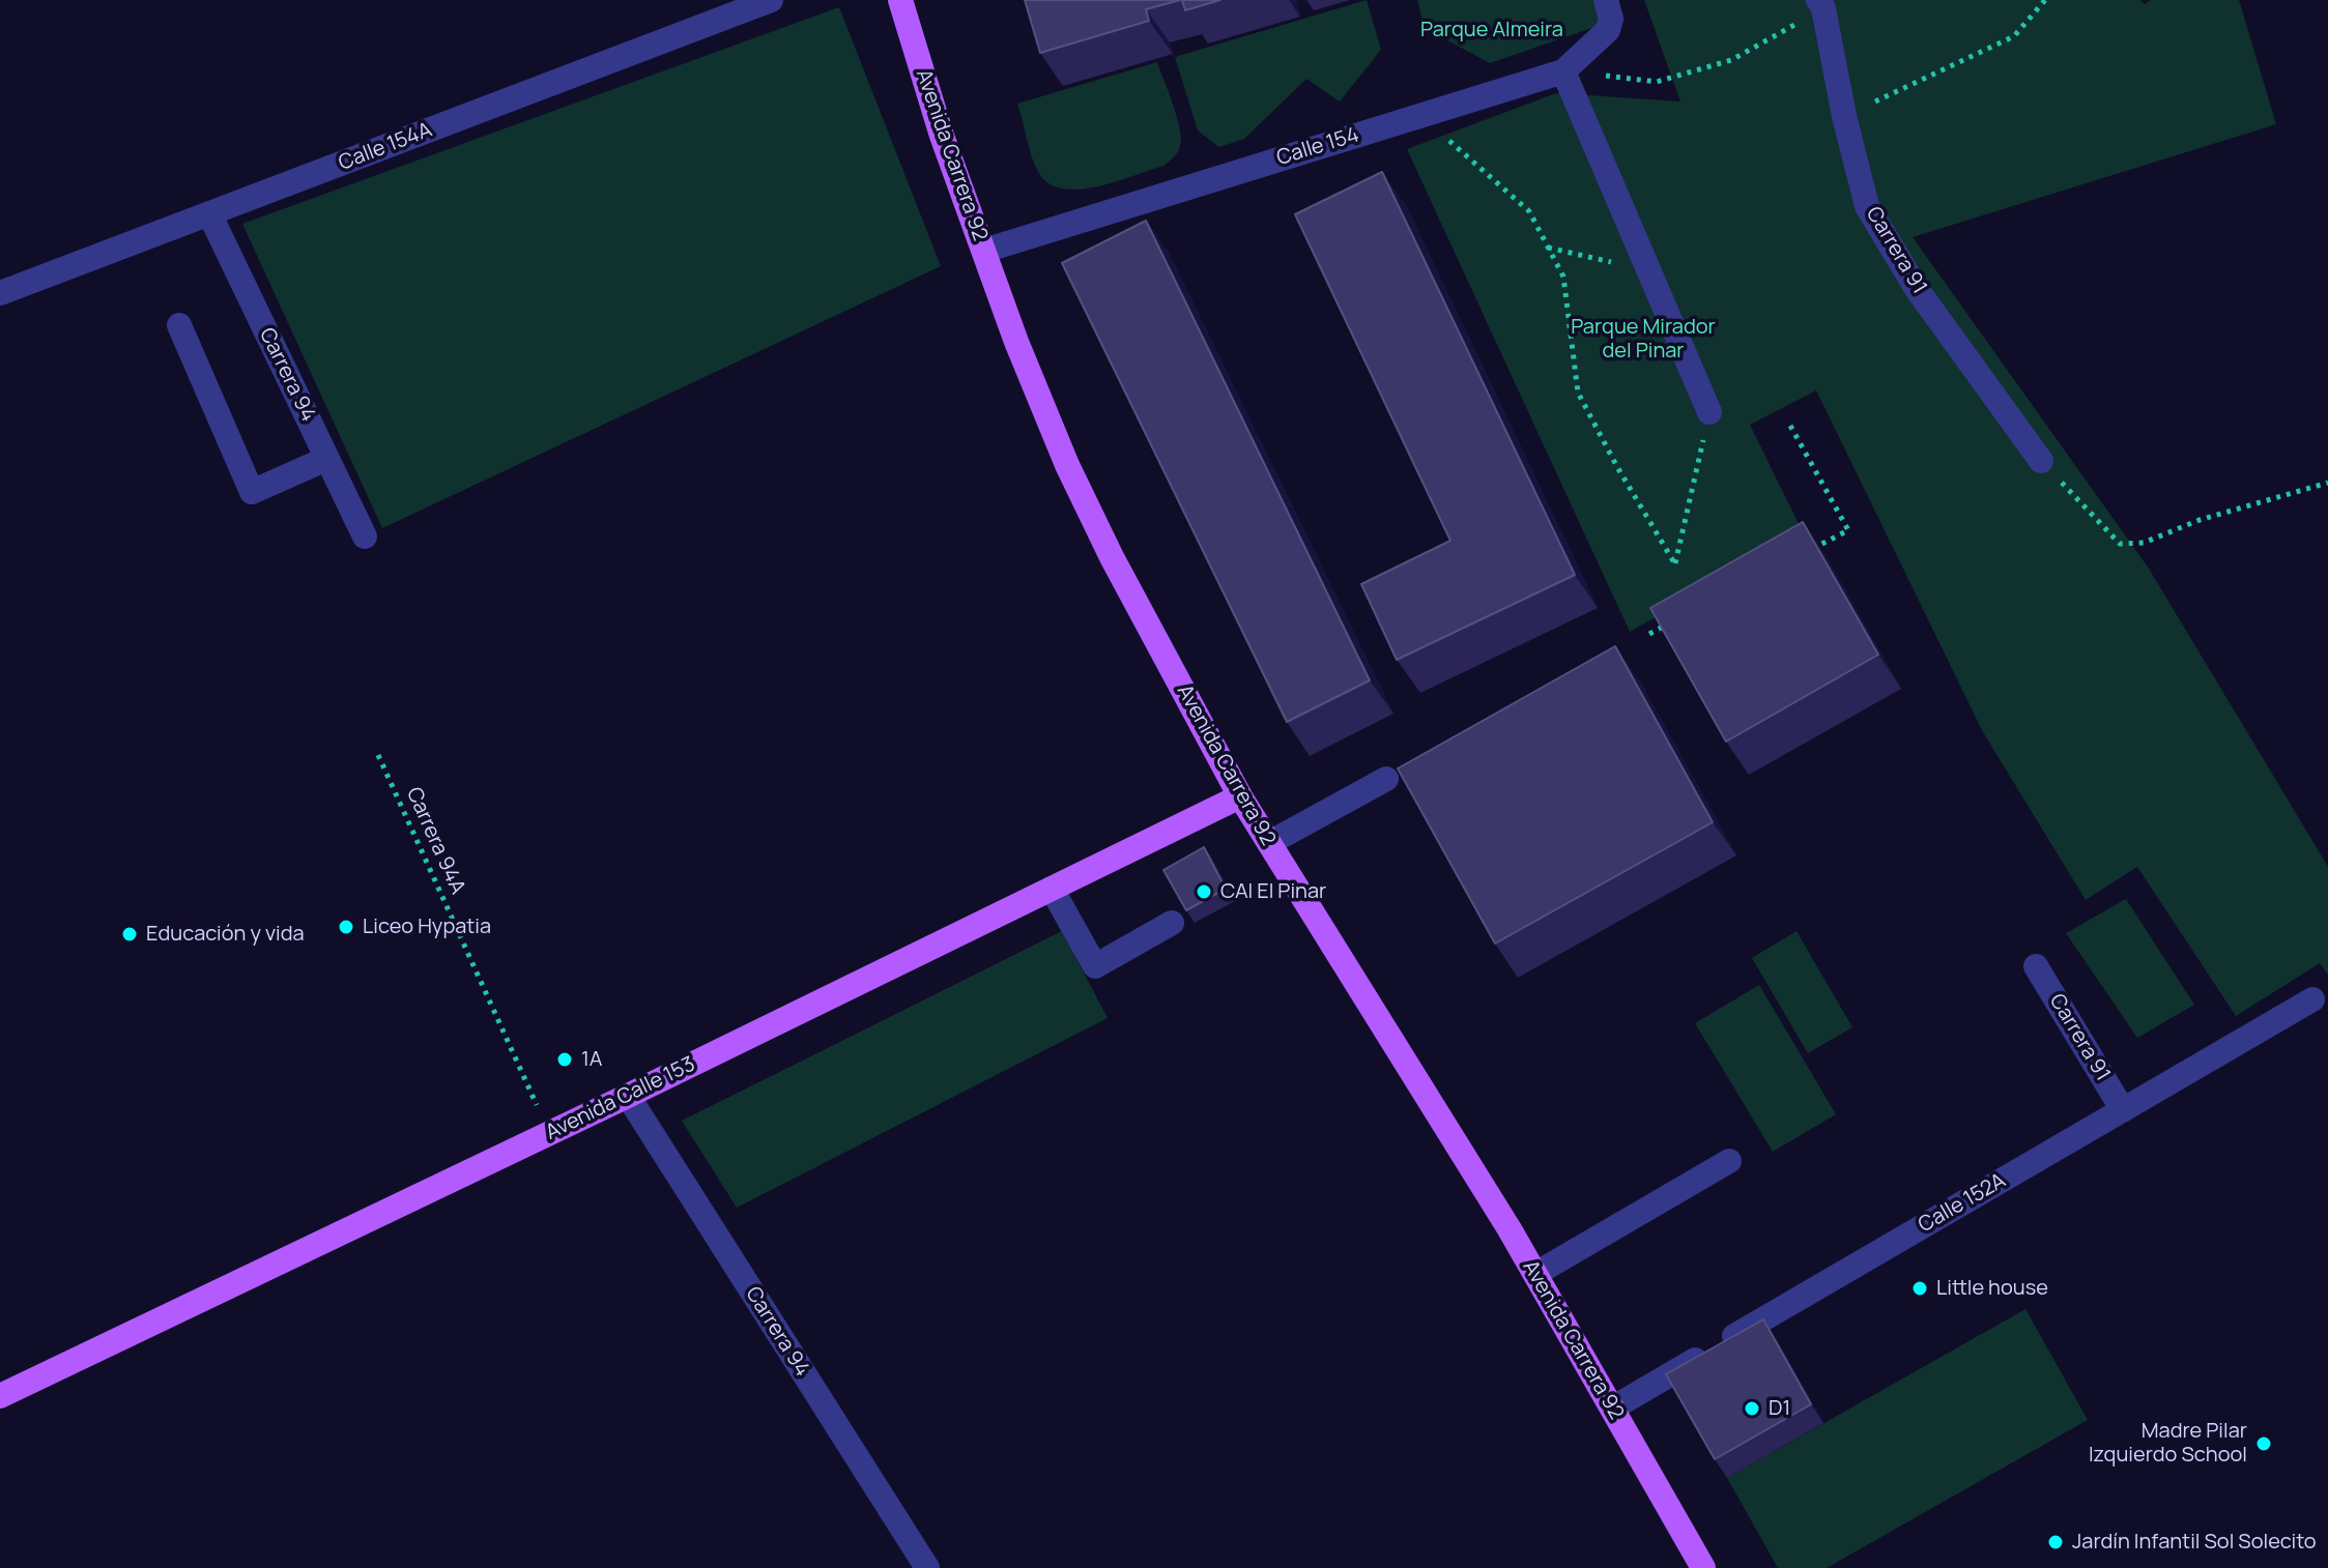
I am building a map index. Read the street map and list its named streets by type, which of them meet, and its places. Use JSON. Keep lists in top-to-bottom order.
{
  "streets": {
    "main road": ["Avenida Carrera 92", "Avenida Calle 153"],
    "street": [
      "Calle 154A",
      "Calle 154",
      "Carrera 91",
      "Carrera 94",
      "Calle 152A"
    ],
    "path": ["Carrera 94A"]
  },
  "crossings": [
    ["Calle 154A", "Carrera 94"],
    ["Calle 154", "Avenida Carrera 92"],
    ["Avenida Carrera 92", "Avenida Calle 153"],
    ["Avenida Carrera 92", "Calle 152A"],
    ["Carrera 91", "Calle 152A"],
    ["Carrera 94", "Avenida Calle 153"]
  ],
  "parks": ["Parque Almeira", "Parque Mirador del Pinar"],
  "places": [
    "CAI El Pinar",
    "Liceo Hypatia",
    "Educación y vida",
    "1A",
    "Little house",
    "D1",
    "Madre Pilar Izquierdo School",
    "Jardín Infantil Sol Solecito"
  ]
}
